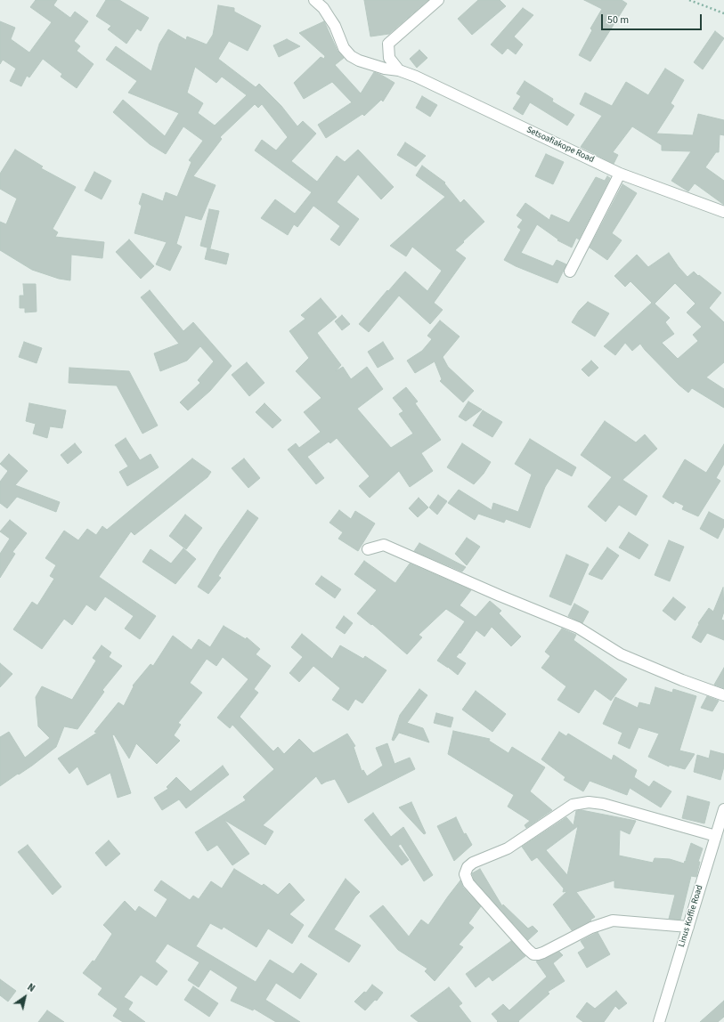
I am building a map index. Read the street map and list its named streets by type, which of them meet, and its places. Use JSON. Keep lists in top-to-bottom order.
{
  "streets": {
    "street": ["Setsoafiakope Road", "Linus Koffie Road"]
  },
  "scale_bar": "50 m",
  "north": "top right"
}
